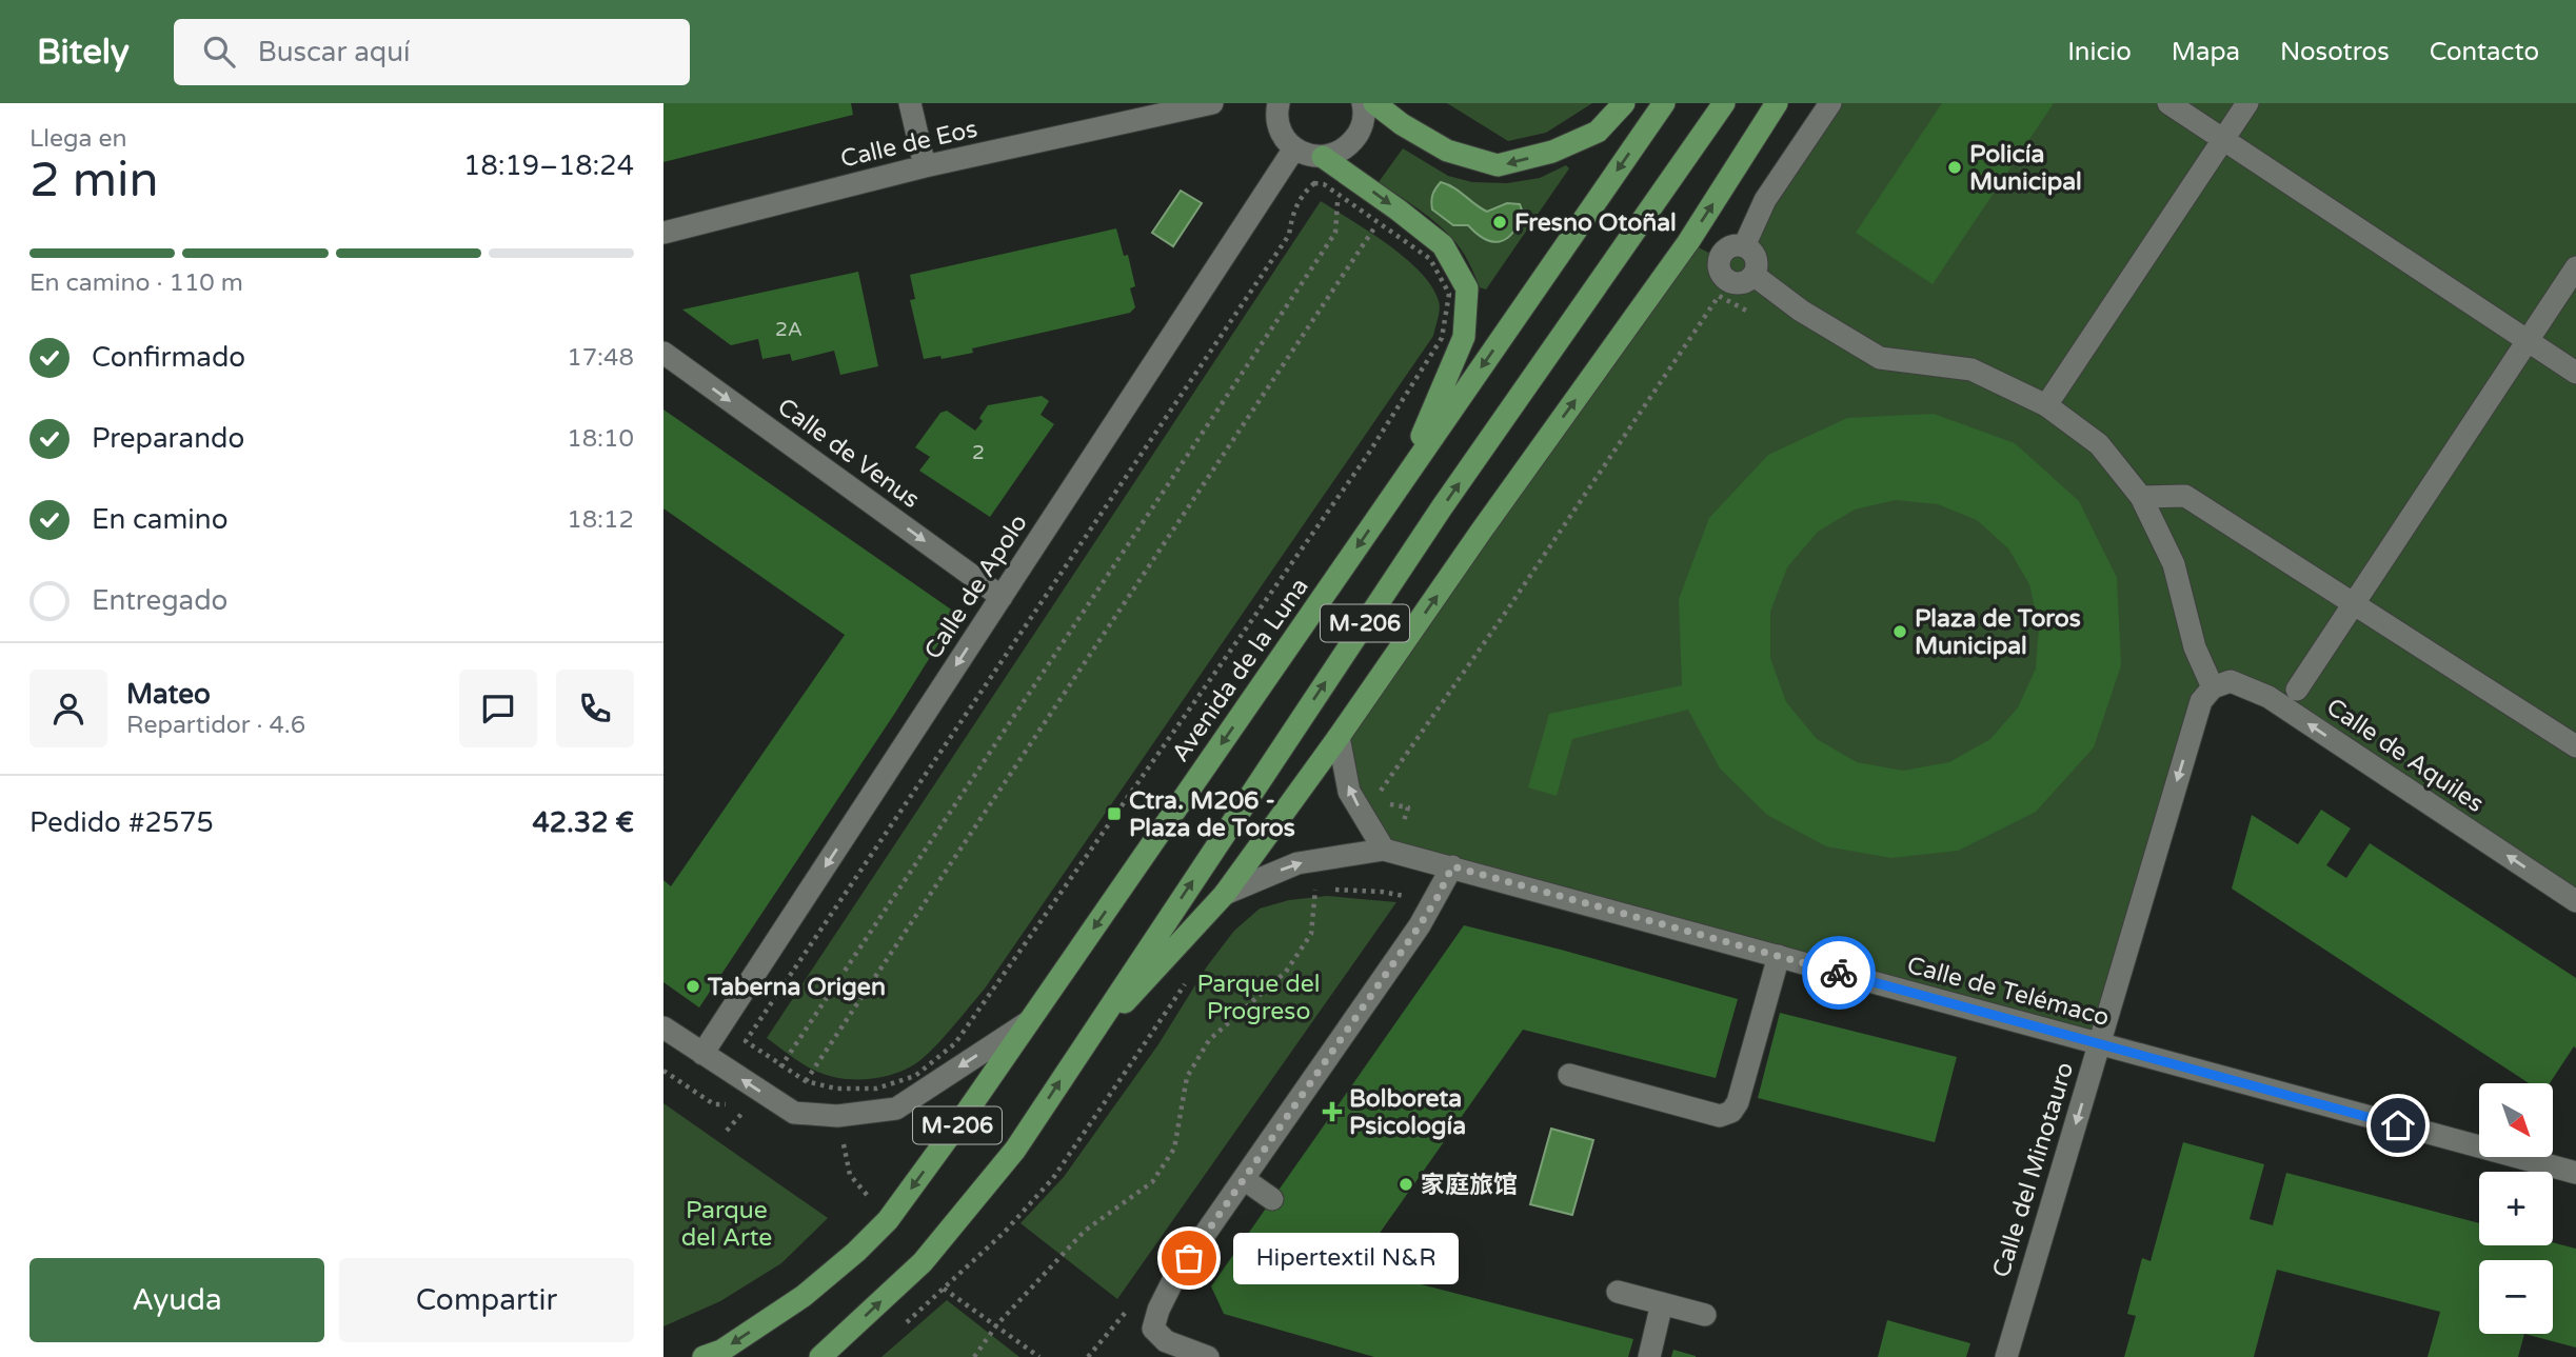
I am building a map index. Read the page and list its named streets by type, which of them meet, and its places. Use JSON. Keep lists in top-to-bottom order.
{
  "streets": {
    "main road": ["M-206", "Avenida de la Luna"],
    "street": [
      "Calle de Eos",
      "Calle de Venus",
      "Calle de Apolo",
      "Calle de Aquiles",
      "Calle de Telémaco",
      "Calle del Minotauro"
    ]
  },
  "crossings": [
    ["Calle de Venus", "Calle de Apolo"],
    ["Calle de Aquiles", "Calle del Minotauro"],
    ["Calle de Telémaco", "Calle del Minotauro"]
  ],
  "one_way": ["Calle de Venus", "Calle de Apolo", "Calle del Minotauro"],
  "parks": ["Parque del Progreso", "Parque del Arte"],
  "places": {
    "other": [
      "Policía Municipal",
      "Fresno Otoñal",
      "Plaza de Toros Municipal",
      "Taberna Origen",
      "家庭旅馆",
      "Hipertextil N&R"
    ],
    "transit": ["Ctra. M206 - Plaza de Toros"],
    "health": ["Bolboreta Psicología"]
  },
  "house_numbers": ["2A", "2"],
  "north": "bottom right",
  "page": {
    "header": "Bitely",
    "search": "Buscar aquí",
    "nav": [
      "Inicio",
      "Mapa",
      "Nosotros",
      "Contacto"
    ],
    "heading": ["2 min", "Llega en", "18:19–18:24"],
    "panel": [
      "Mateo",
      "Repartidor · 4.6",
      "Pedido #2575",
      "42.32 €"
    ],
    "bar": "En camino · 110 m",
    "list": [
      ["Confirmado", "17:48"],
      ["Preparando", "18:10"],
      ["En camino", "18:12"],
      "Entregado"
    ],
    "map_buttons": ["+", "−"],
    "bubble": "Hipertextil N&R",
    "buttons": ["Ayuda", "Compartir"]
  }
}
